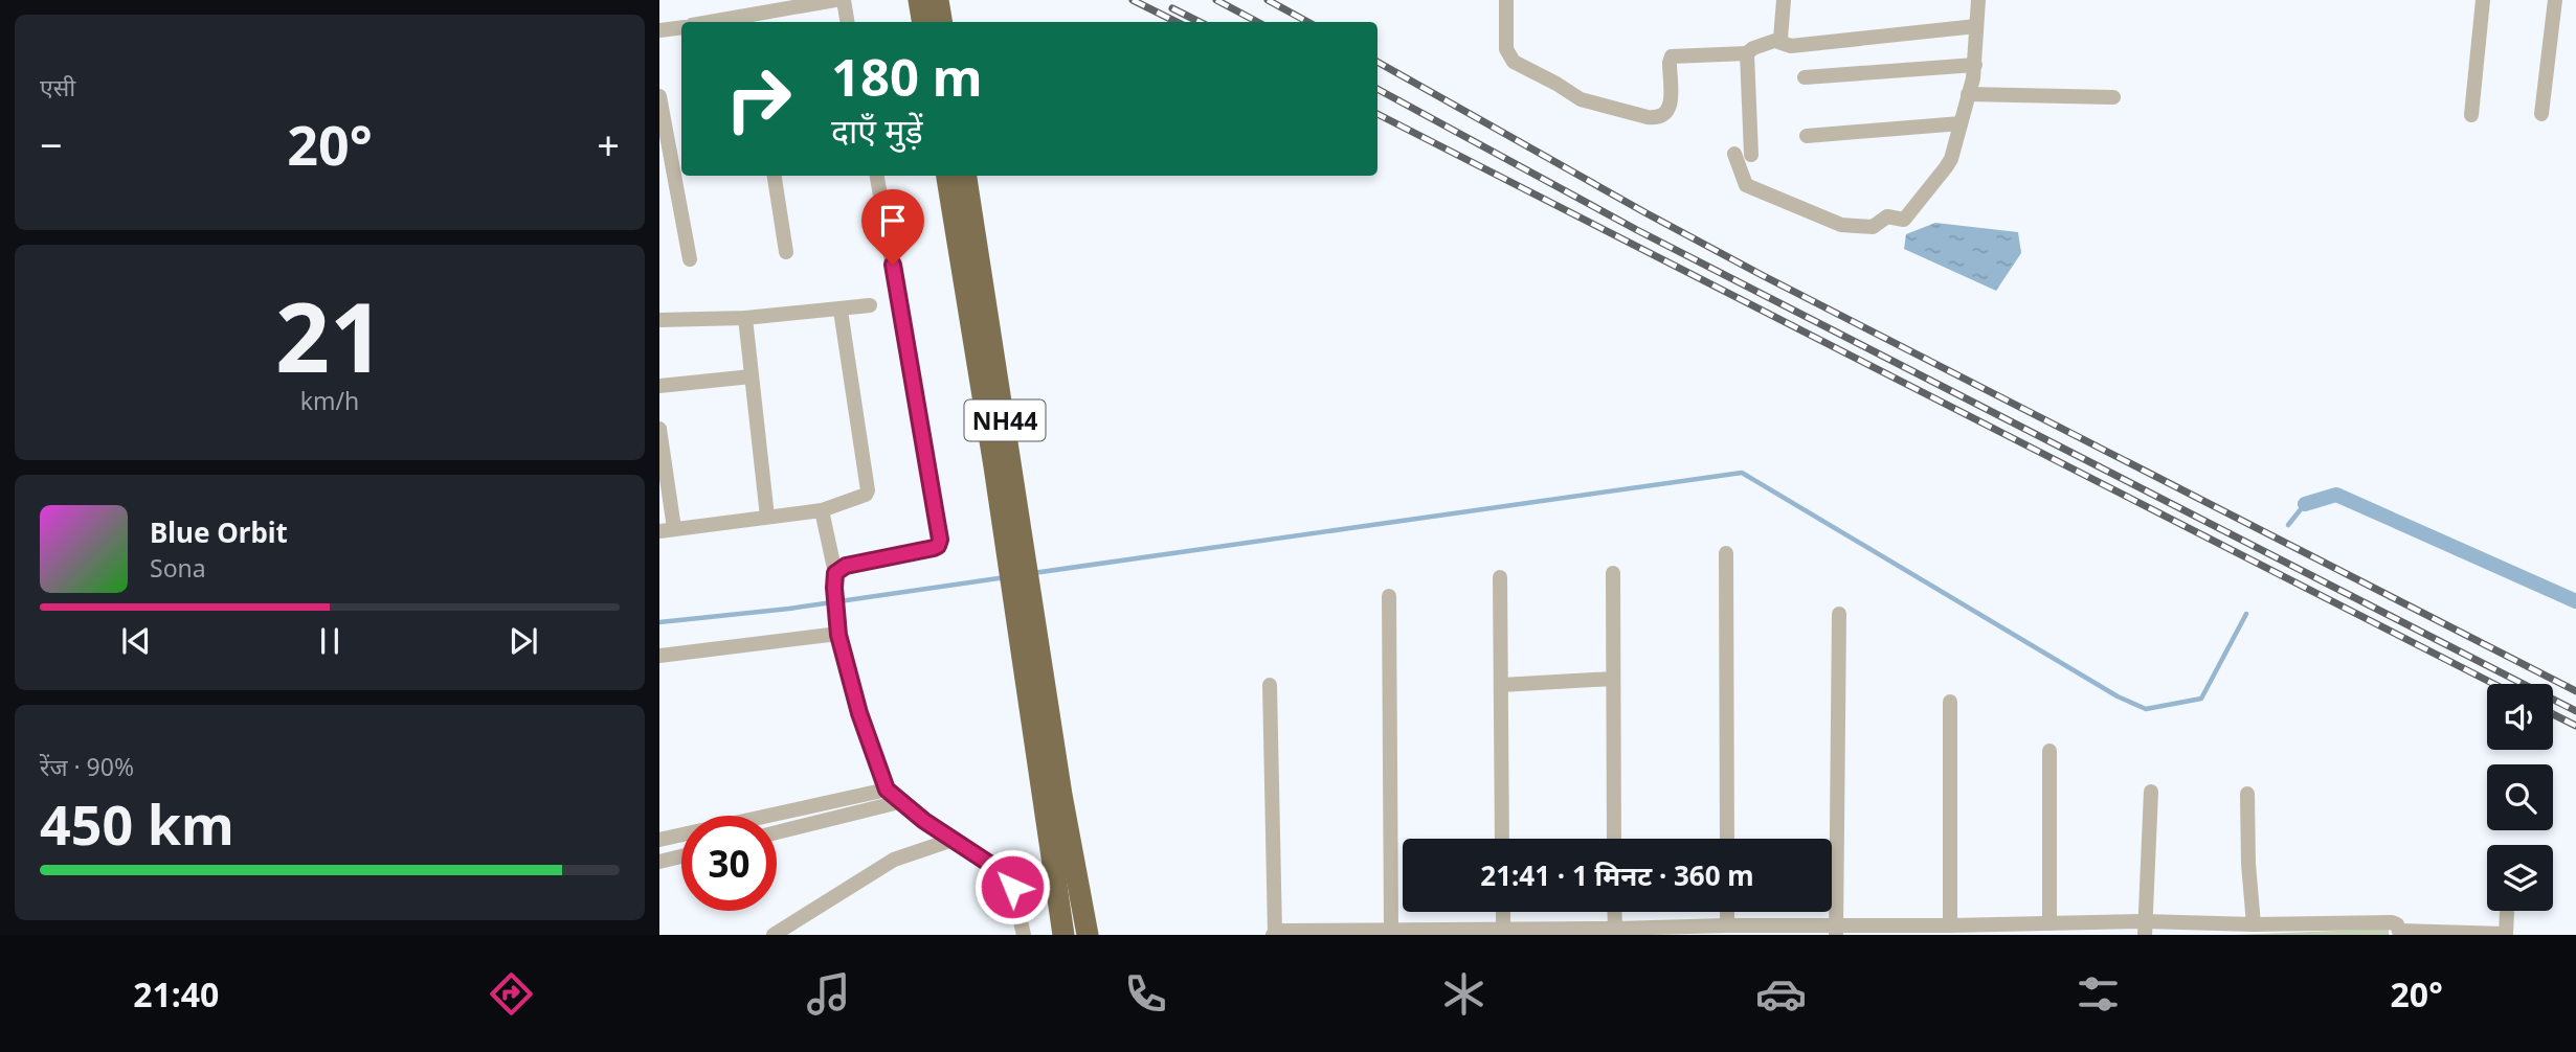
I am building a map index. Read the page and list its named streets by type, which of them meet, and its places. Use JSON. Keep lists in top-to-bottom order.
{
  "streets": {
    "highway": ["NH44"]
  },
  "page": {
    "tile": [
      "एसी",
      ["21", "km/h"],
      ["रेंज · 90%", "450 km"]
    ],
    "turn": ["180 m", "दाएँ मुड़ें"],
    "heat": ["−", "20°", "+"],
    "song": ["Blue Orbit", "Sona"],
    "limit": "30",
    "trip": "21:41 · 1 मिनट · 360 m",
    "tabs": ["21:40", "20°"]
  }
}
